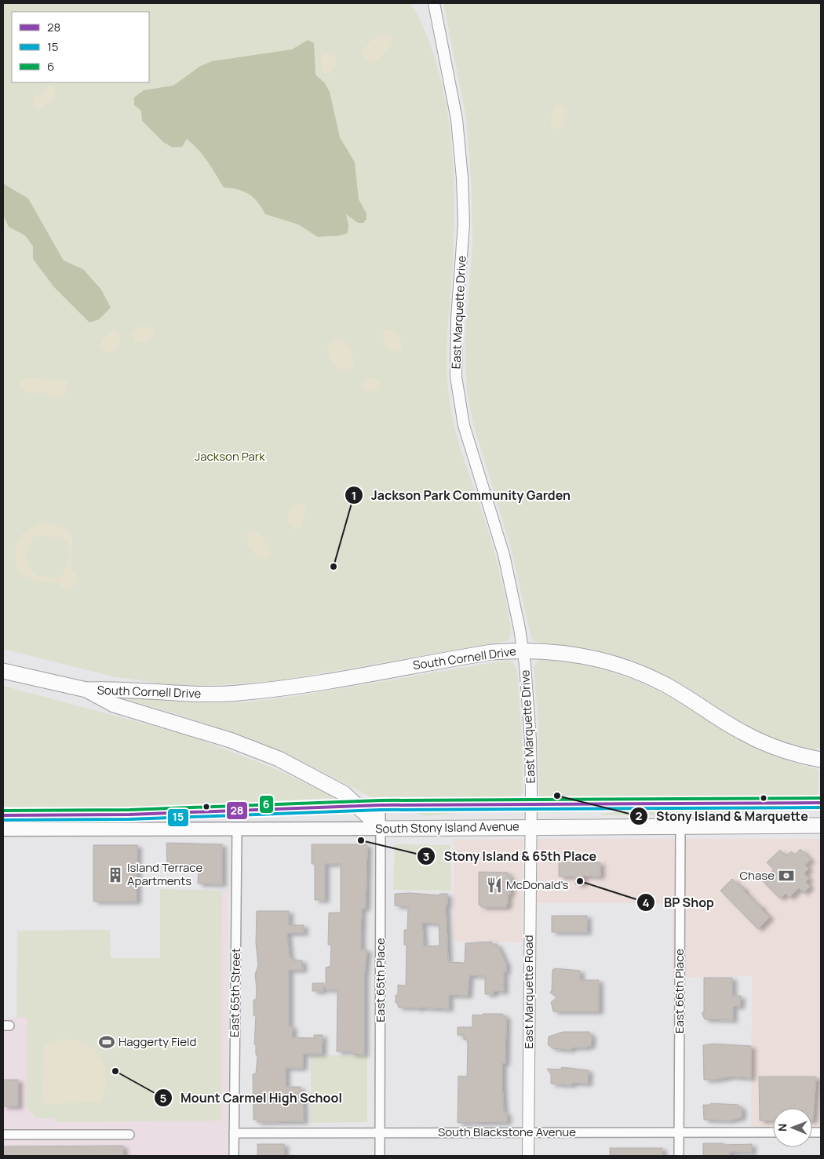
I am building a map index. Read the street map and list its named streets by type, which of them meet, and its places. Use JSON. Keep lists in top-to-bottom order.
{
  "streets": {
    "highway": ["South Cornell Drive", "South Stony Island Avenue"],
    "street": [
      "East Marquette Drive",
      "East 65th Place",
      "East 66th Place",
      "East Marquette Road",
      "East 65th Street",
      "South Blackstone Avenue"
    ]
  },
  "crossings": [
    ["East Marquette Drive", "South Cornell Drive"],
    ["East Marquette Drive", "South Stony Island Avenue"],
    ["East Marquette Drive", "East Marquette Road"],
    ["South Cornell Drive", "South Stony Island Avenue"],
    ["South Cornell Drive", "East 65th Place"],
    ["South Stony Island Avenue", "East 65th Place"],
    ["South Stony Island Avenue", "East 66th Place"],
    ["South Stony Island Avenue", "East Marquette Road"],
    ["South Stony Island Avenue", "East 65th Street"],
    ["East 65th Place", "South Blackstone Avenue"],
    ["East 66th Place", "South Blackstone Avenue"],
    ["East Marquette Road", "South Blackstone Avenue"],
    ["East 65th Street", "South Blackstone Avenue"]
  ],
  "parks": ["Jackson Park"],
  "places": {
    "other": [
      "Jackson Park Community Garden",
      "Stony Island & Marquette",
      "Stony Island & 65th Place",
      "BP Shop",
      "Mount Carmel High School"
    ],
    "building": ["Island Terrace Apartments"],
    "bank": ["Chase"],
    "restaurant": ["McDonald's"],
    "sports": ["Haggerty Field"]
  },
  "lines": ["transit line 6", "transit line 28", "transit line 15"],
  "legend": ["28", "15", "6"],
  "north": "left"
}
